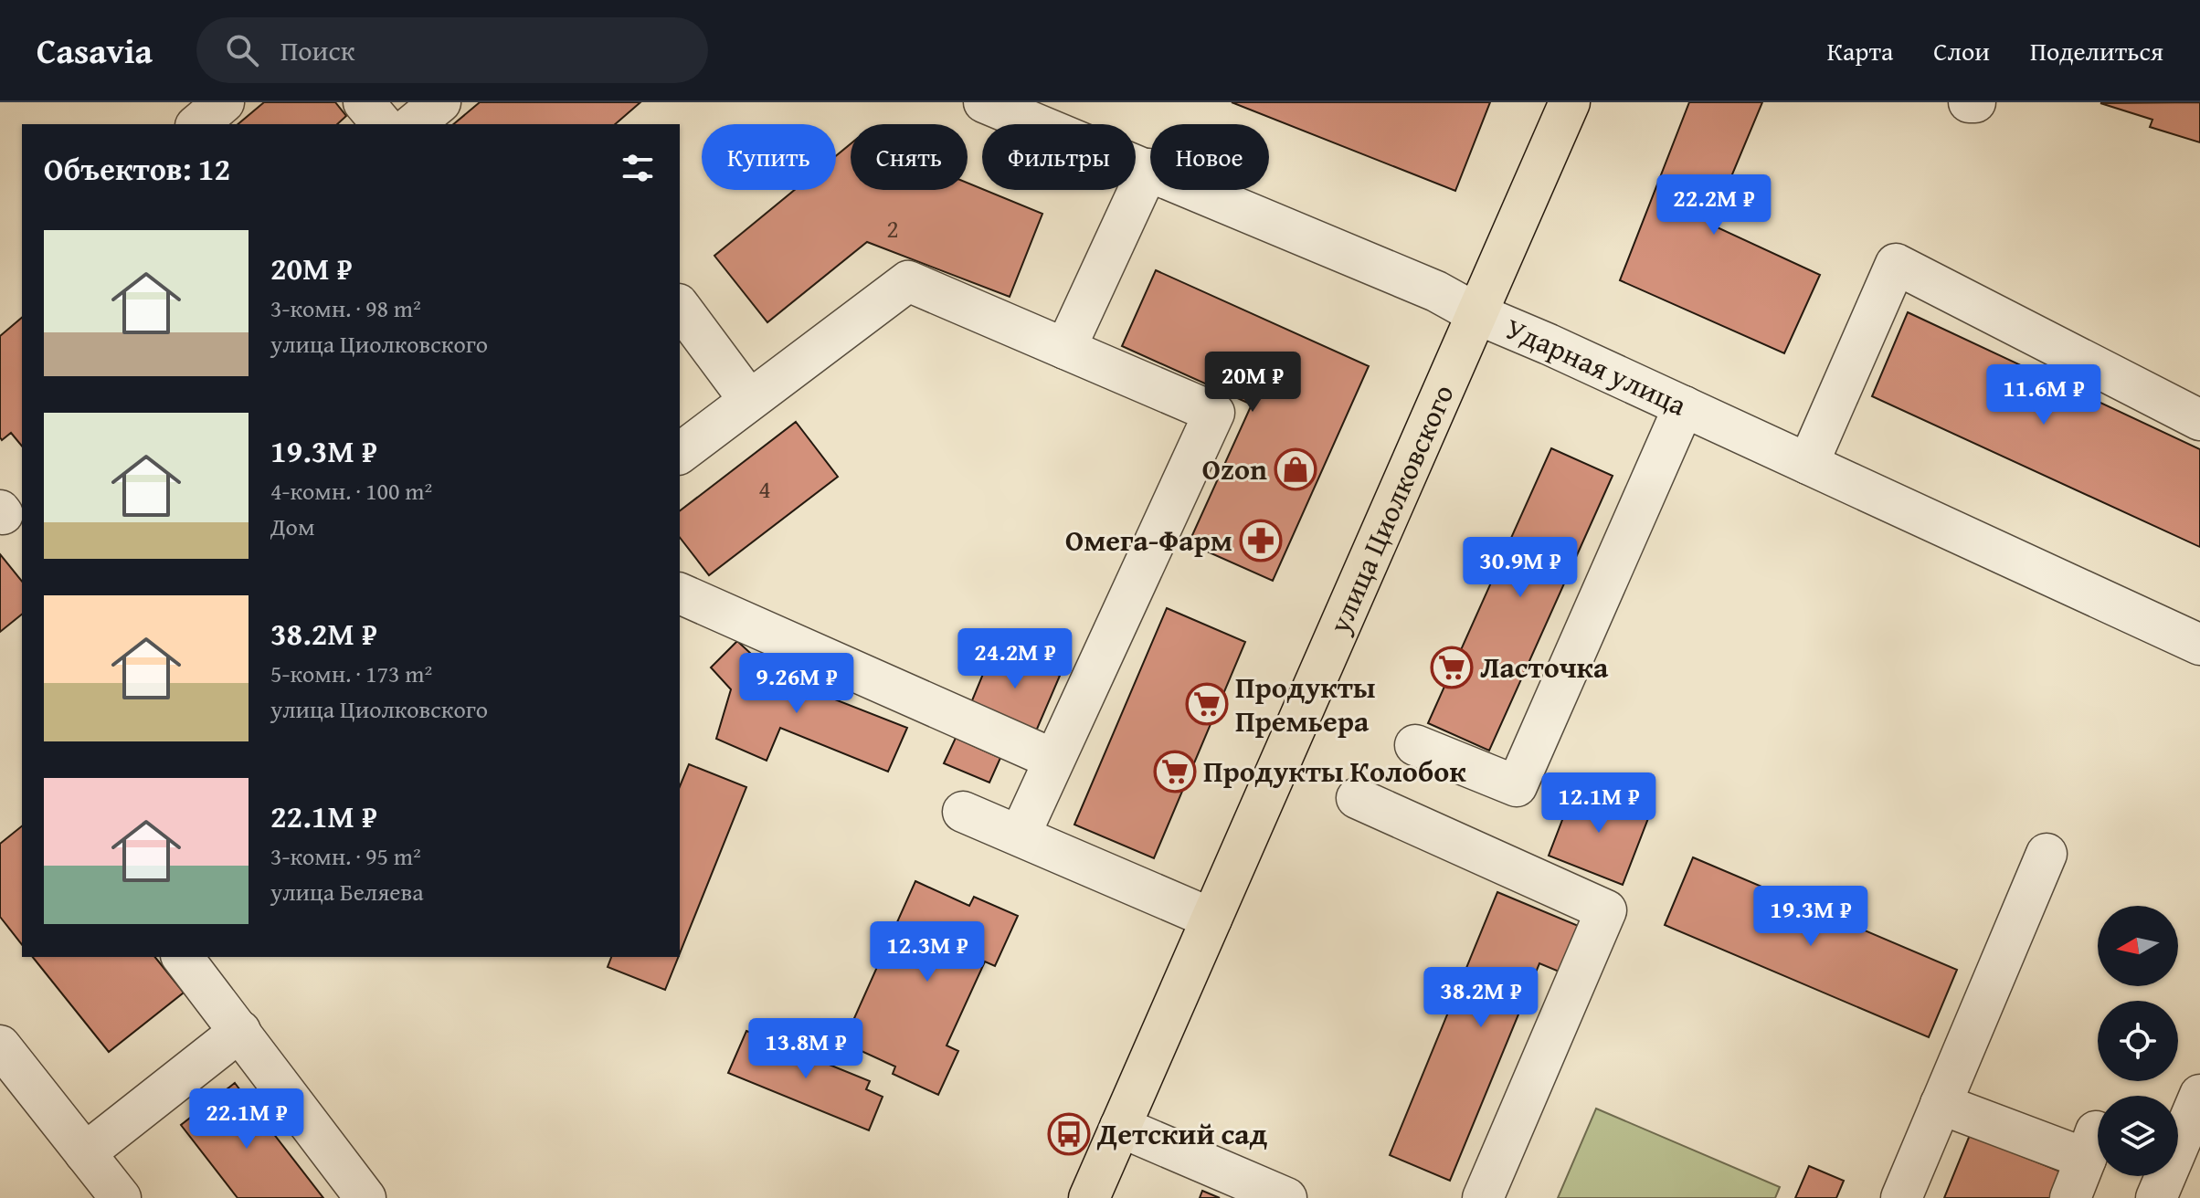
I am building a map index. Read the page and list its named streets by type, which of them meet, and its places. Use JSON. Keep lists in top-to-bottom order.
{
  "streets": {
    "main road": ["улица Циолковского"],
    "street": ["Ударная улица"]
  },
  "crossings": [
    ["Ударная улица", "улица Циолковского"]
  ],
  "places": {
    "shop": ["Ozon"],
    "pharmacy": ["Омега-Фарм"],
    "supermarket": ["Ласточка", "Продукты Премьера", "Продукты Колобок"],
    "bus stop": ["Детский сад"]
  },
  "house_numbers": ["2", "4"],
  "north": "left",
  "page": {
    "header": "Casavia",
    "search": "Поиск",
    "nav": ["Карта", "Слои", "Поделиться"],
    "chip": [
      "Купить",
      "Снять",
      "Фильтры",
      "Новое"
    ],
    "heading": "Объектов: 12",
    "price": [
      "22.2M ₽",
      "20M ₽",
      "11.6M ₽",
      "30.9M ₽",
      "24.2M ₽",
      "9.26M ₽",
      "12.1M ₽",
      "19.3M ₽",
      "12.3M ₽",
      "38.2M ₽",
      "13.8M ₽",
      "22.1M ₽"
    ],
    "list": [
      {
        "name": "20M ₽",
        "note": "3-комн. · 98 m² · улица Циолковского"
      },
      {
        "name": "19.3M ₽",
        "note": "4-комн. · 100 m² · Дом"
      },
      {
        "name": "38.2M ₽",
        "note": "5-комн. · 173 m² · улица Циолковского"
      },
      {
        "name": "22.1M ₽",
        "note": "3-комн. · 95 m² · улица Беляева"
      }
    ]
  }
}
